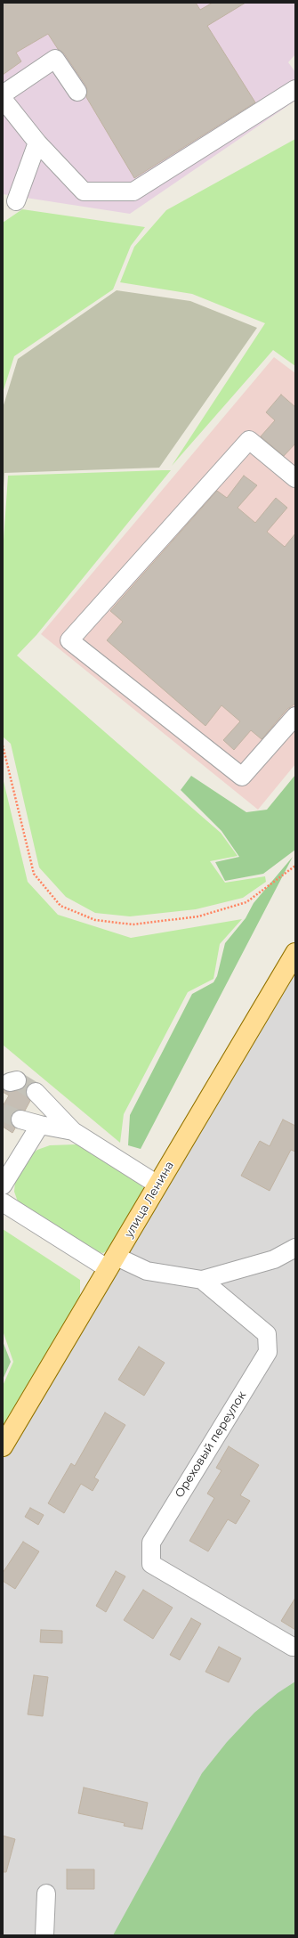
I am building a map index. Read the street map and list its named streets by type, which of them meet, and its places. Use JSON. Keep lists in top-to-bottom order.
{
  "streets": {
    "main road": ["улица Ленина"],
    "lane": ["Ореховый переулок"]
  }
}
